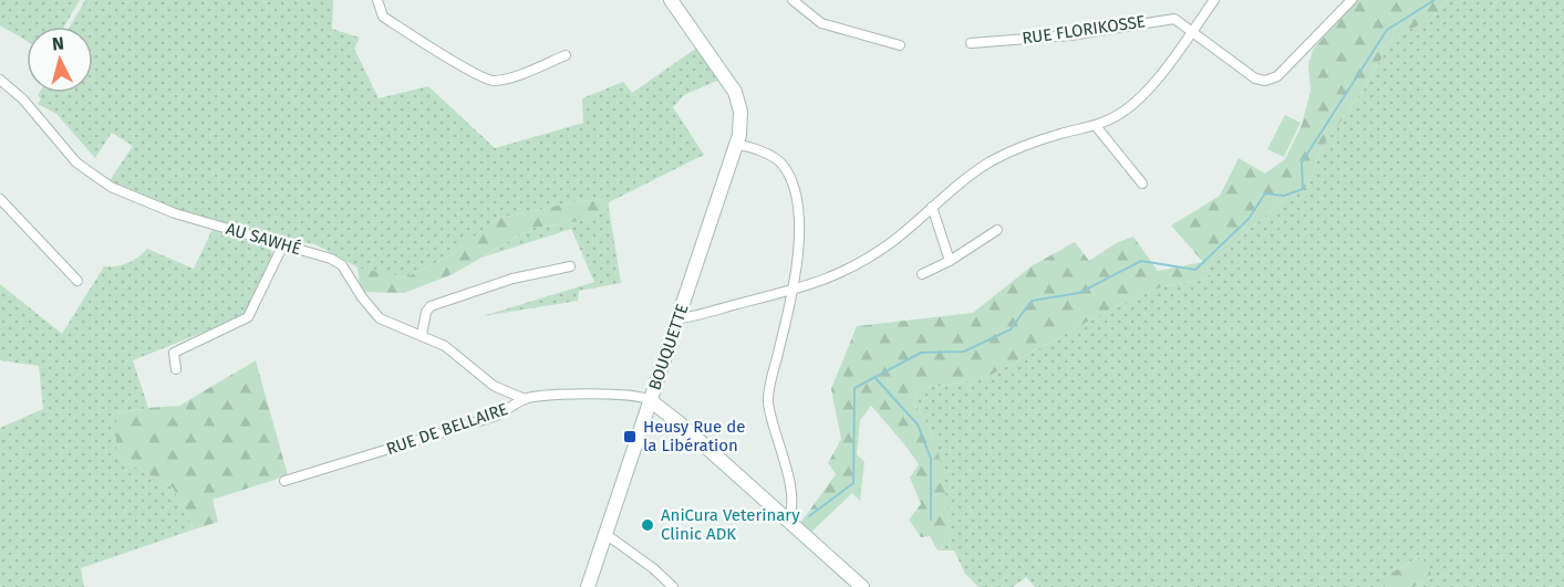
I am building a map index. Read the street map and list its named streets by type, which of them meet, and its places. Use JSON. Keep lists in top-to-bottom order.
{
  "streets": {
    "main road": ["BOUQUETTE"],
    "street": ["RUE FLORIKOSSE", "AU SAWHÉ", "RUE DE BELLAIRE"]
  },
  "crossings": [
    ["AU SAWHÉ", "RUE DE BELLAIRE"],
    ["BOUQUETTE", "RUE DE BELLAIRE"]
  ],
  "places": {
    "transit": ["Heusy Rue de la Libération"],
    "other": ["AniCura Veterinary Clinic ADK"]
  },
  "north": "top"
}
